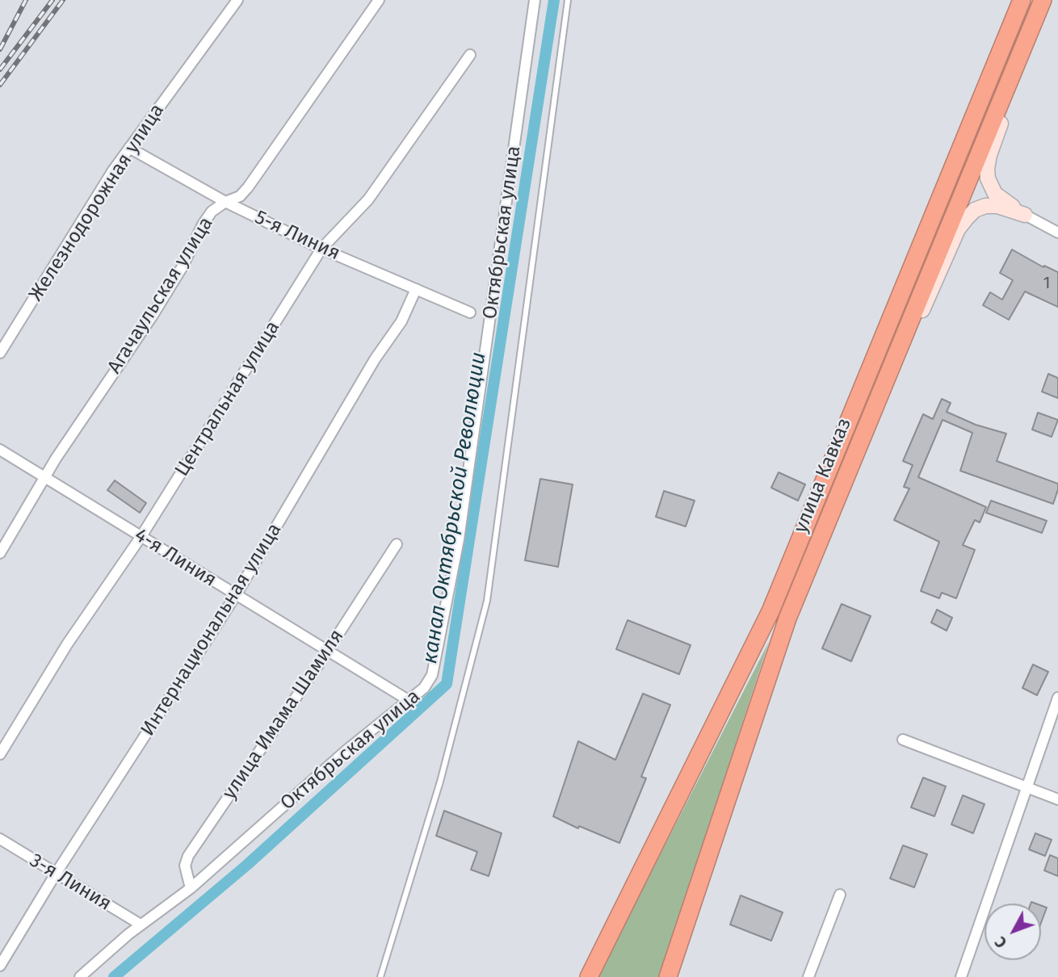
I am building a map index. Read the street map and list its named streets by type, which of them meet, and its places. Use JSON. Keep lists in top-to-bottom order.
{
  "streets": {
    "highway": ["улица Кавказ"],
    "street": [
      "Железнодорожная улица",
      "Октябрьская улица",
      "5-я Линия",
      "Агачаульская улица",
      "Центральная улица",
      "4-я Линия",
      "Интернациональная улица",
      "улица Имама Шамиля",
      "3-я Линия"
    ]
  },
  "crossings": [
    ["Железнодорожная улица", "5-я Линия"],
    ["Октябрьская улица", "4-я Линия"],
    ["Октябрьская улица", "улица Имама Шамиля"],
    ["Октябрьская улица", "3-я Линия"],
    ["5-я Линия", "Агачаульская улица"],
    ["5-я Линия", "Центральная улица"],
    ["5-я Линия", "Интернациональная улица"],
    ["Агачаульская улица", "4-я Линия"],
    ["Центральная улица", "4-я Линия"],
    ["4-я Линия", "Интернациональная улица"],
    ["4-я Линия", "улица Имама Шамиля"],
    ["Интернациональная улица", "3-я Линия"]
  ],
  "water": ["канал Октябрьской Революции"],
  "house_numbers": ["1"],
  "north": "bottom left"
}
